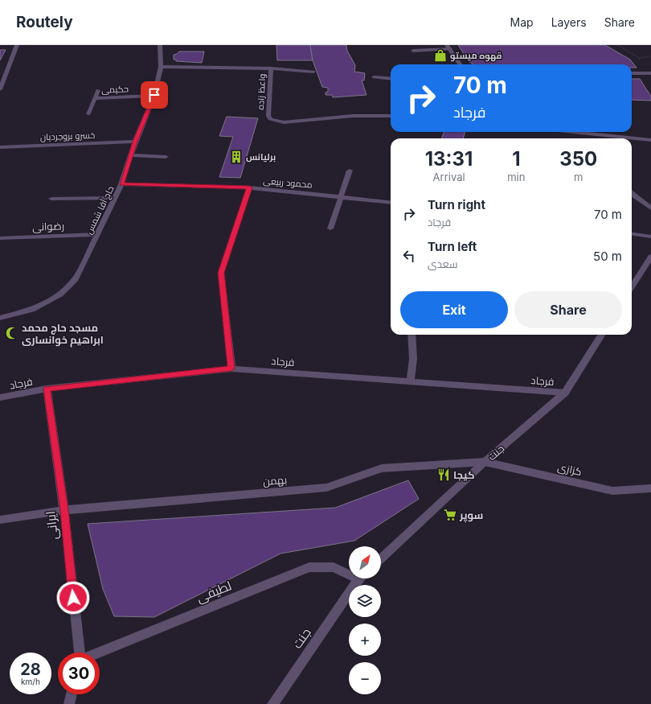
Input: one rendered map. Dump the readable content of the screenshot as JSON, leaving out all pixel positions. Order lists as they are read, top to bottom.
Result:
{
  "streets": {
    "street": [
      "حکیمی",
      "واعظ زاده",
      "خسرو بروجردیان",
      "محمود ربیعی",
      "حاج آقا شمس",
      "رضوانی",
      "فرجاد",
      "جنت",
      "کزازی",
      "بهمن",
      "ایرانی",
      "لطیفی"
    ]
  },
  "crossings": [
    ["حکیمی", "حاج آقا شمس"],
    ["واعظ زاده", "حاج آقا شمس"],
    ["خسرو بروجردیان", "حاج آقا شمس"],
    ["محمود ربیعی", "حاج آقا شمس"],
    ["حاج آقا شمس", "رضوانی"],
    ["فرجاد", "جنت"],
    ["فرجاد", "ایرانی"],
    ["جنت", "کزازی"],
    ["جنت", "بهمن"],
    ["کزازی", "بهمن"],
    ["بهمن", "ایرانی"]
  ],
  "places": {
    "shop": ["قهوه میستو"],
    "building": ["برلیانس"],
    "mosque": ["مسجد حاج محمد ابراهیم خوانساری"],
    "restaurant": ["کیجا"],
    "supermarket": ["سوپر"]
  },
  "north": "top right",
  "page": {
    "header": "Routely",
    "nav": ["Map", "Layers", "Share"],
    "turn": ["70 m", "فرجاد"],
    "eta": [
      "13:31",
      "Arrival",
      "1",
      "min",
      "350",
      "m"
    ],
    "list": [
      {
        "name": "Turn right",
        "note": "فرجاد",
        "value": "70 m"
      },
      {
        "name": "Turn left",
        "note": "سعدی",
        "value": "50 m"
      }
    ],
    "buttons": ["Exit", "Share"],
    "map_buttons": ["+", "−"],
    "speed": "28 km/h",
    "limit": "30"
  }
}
